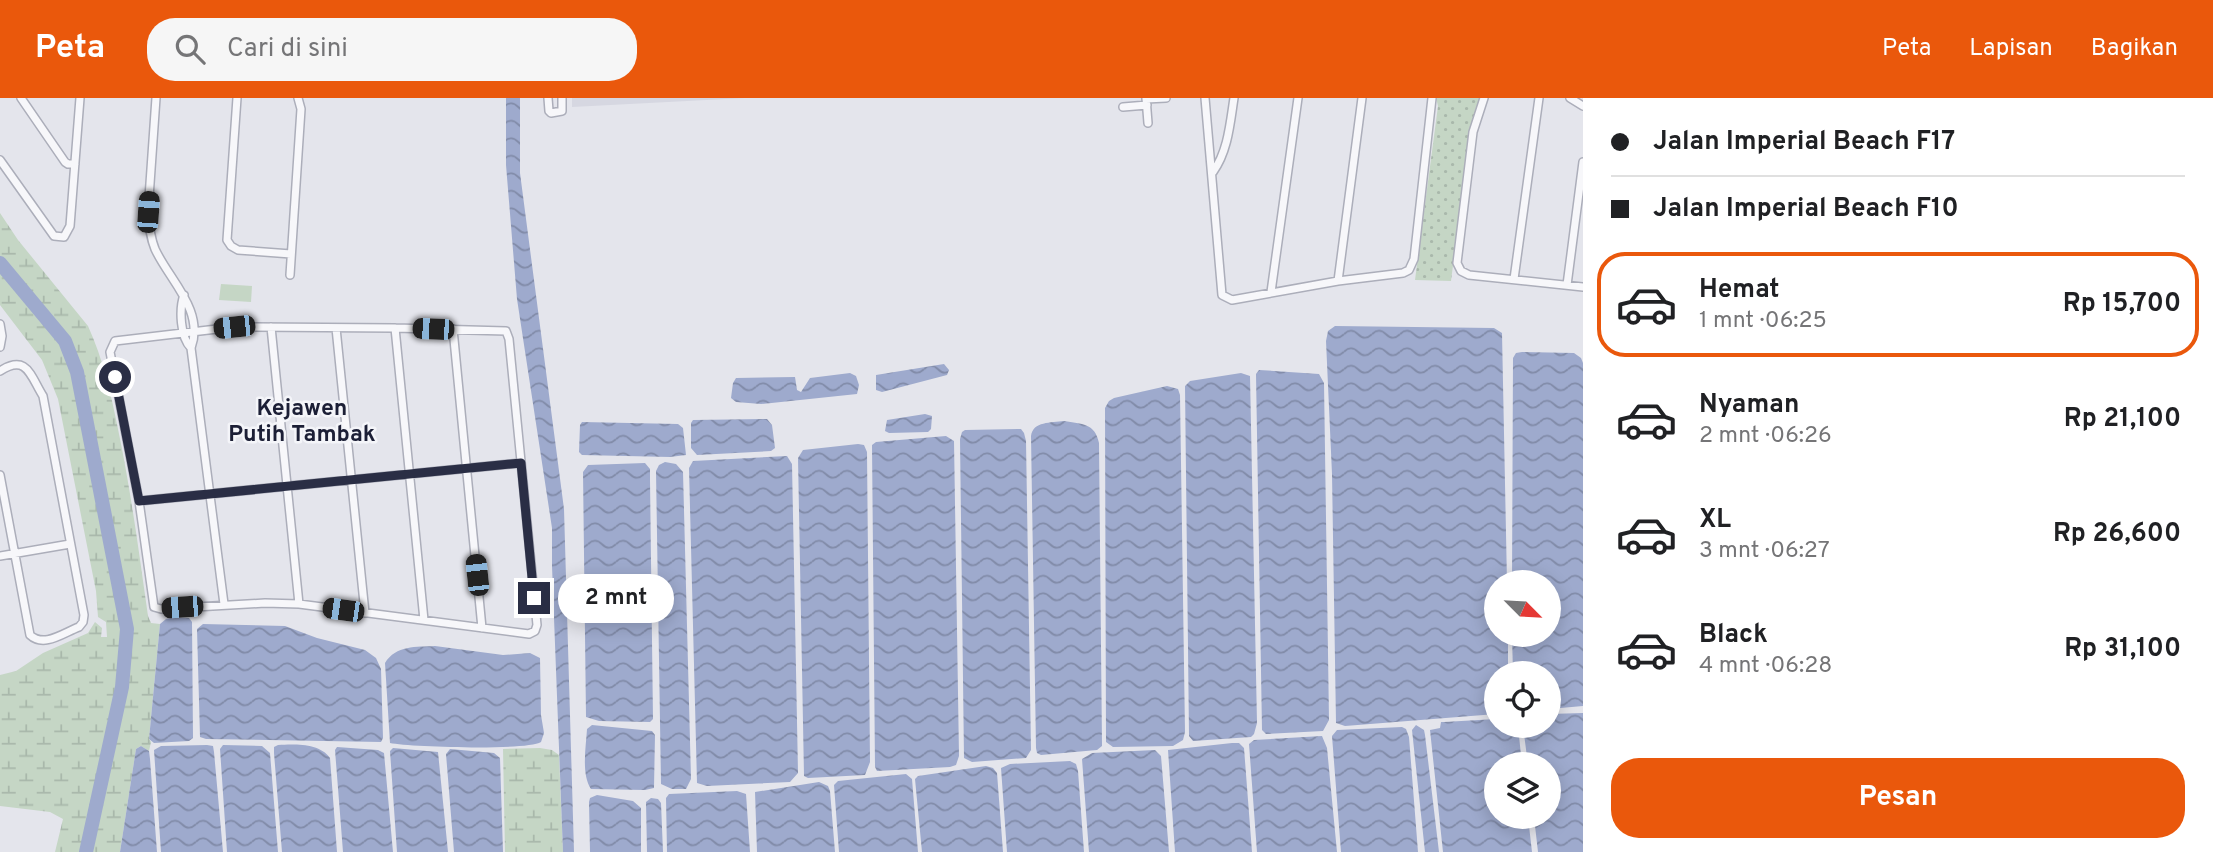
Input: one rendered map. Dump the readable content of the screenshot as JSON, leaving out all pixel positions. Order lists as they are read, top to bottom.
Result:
{
  "districts": ["Kejawen Putih Tambak"],
  "north": "bottom right",
  "page": {
    "header": "Peta",
    "search": "Cari di sini",
    "nav": ["Peta", "Lapisan", "Bagikan"],
    "banner": ["Jalan Imperial Beach F17", "Jalan Imperial Beach F10"],
    "list": [
      {
        "name": "Hemat",
        "note": "1 mnt · 06:25",
        "value": "Rp 15,700"
      },
      {
        "name": "Nyaman",
        "note": "2 mnt · 06:26",
        "value": "Rp 21,100"
      },
      {
        "name": "XL",
        "note": "3 mnt · 06:27",
        "value": "Rp 26,600"
      },
      {
        "name": "Black",
        "note": "4 mnt · 06:28",
        "value": "Rp 31,100"
      }
    ],
    "bubble": "2 mnt",
    "buttons": "Pesan"
  }
}
